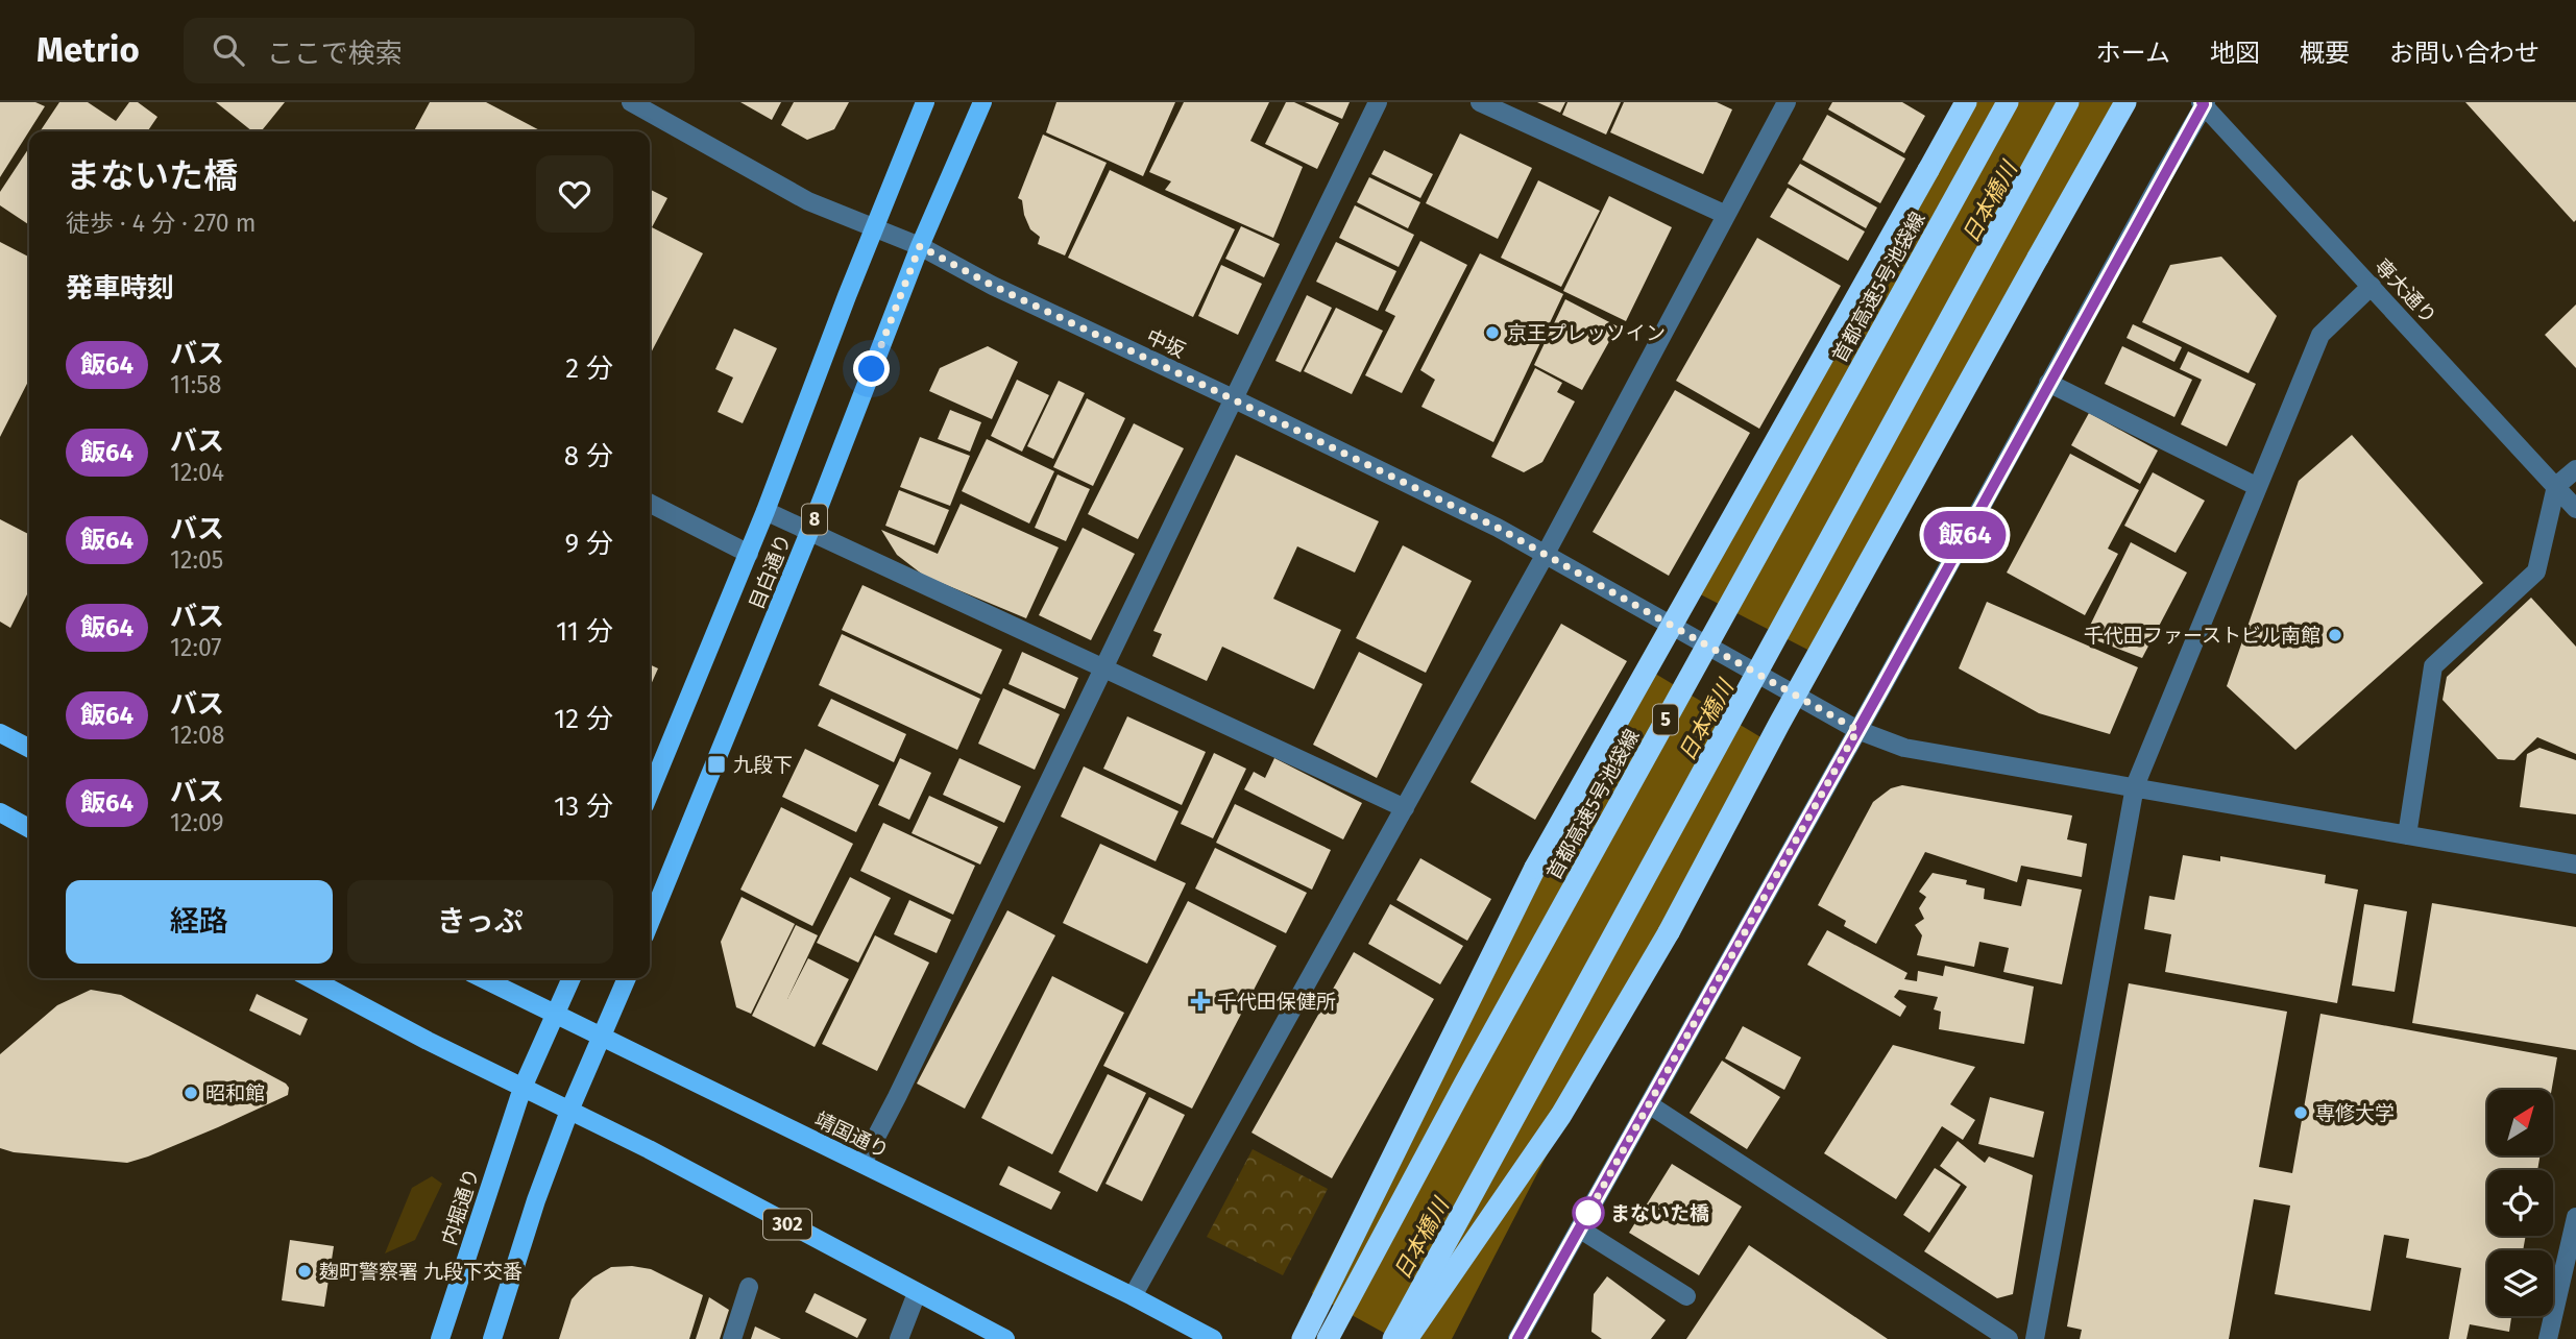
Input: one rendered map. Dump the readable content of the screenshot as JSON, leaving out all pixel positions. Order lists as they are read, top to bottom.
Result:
{
  "streets": {
    "highway": ["首都高速5号池袋線", "5"],
    "main road": [
      "8",
      "目白通り",
      "靖国通り",
      "内堀通り",
      "302"
    ],
    "street": ["専大通り", "中坂"]
  },
  "crossings": [
    ["中坂", "目白通り"],
    ["内堀通り", "302"]
  ],
  "water": ["日本橋川"],
  "places": {
    "other": [
      "京王プレッソイン",
      "千代田ファーストビル南館",
      "昭和館",
      "専修大学",
      "まないた橋",
      "麹町警察署 九段下交番"
    ],
    "transit": ["九段下"],
    "health": ["千代田保健所"]
  },
  "lines": ["bus line 飯64"],
  "north": "top right",
  "page": {
    "header": "Metrio",
    "search": "ここで検索",
    "nav": [
      "ホーム",
      "地図",
      "概要",
      "お問い合わせ"
    ],
    "on_map": "飯64",
    "heading": [
      ["まないた橋", "徒歩 · 4 分 · 270 m"],
      "発車時刻"
    ],
    "list": [
      {
        "mark": "飯64",
        "name": "バス",
        "note": "11:58",
        "value": "2 分"
      },
      {
        "mark": "飯64",
        "name": "バス",
        "note": "12:04",
        "value": "8 分"
      },
      {
        "mark": "飯64",
        "name": "バス",
        "note": "12:05",
        "value": "9 分"
      },
      {
        "mark": "飯64",
        "name": "バス",
        "note": "12:07",
        "value": "11 分"
      },
      {
        "mark": "飯64",
        "name": "バス",
        "note": "12:08",
        "value": "12 分"
      },
      {
        "mark": "飯64",
        "name": "バス",
        "note": "12:09",
        "value": "13 分"
      }
    ],
    "buttons": ["経路", "きっぷ"]
  }
}
